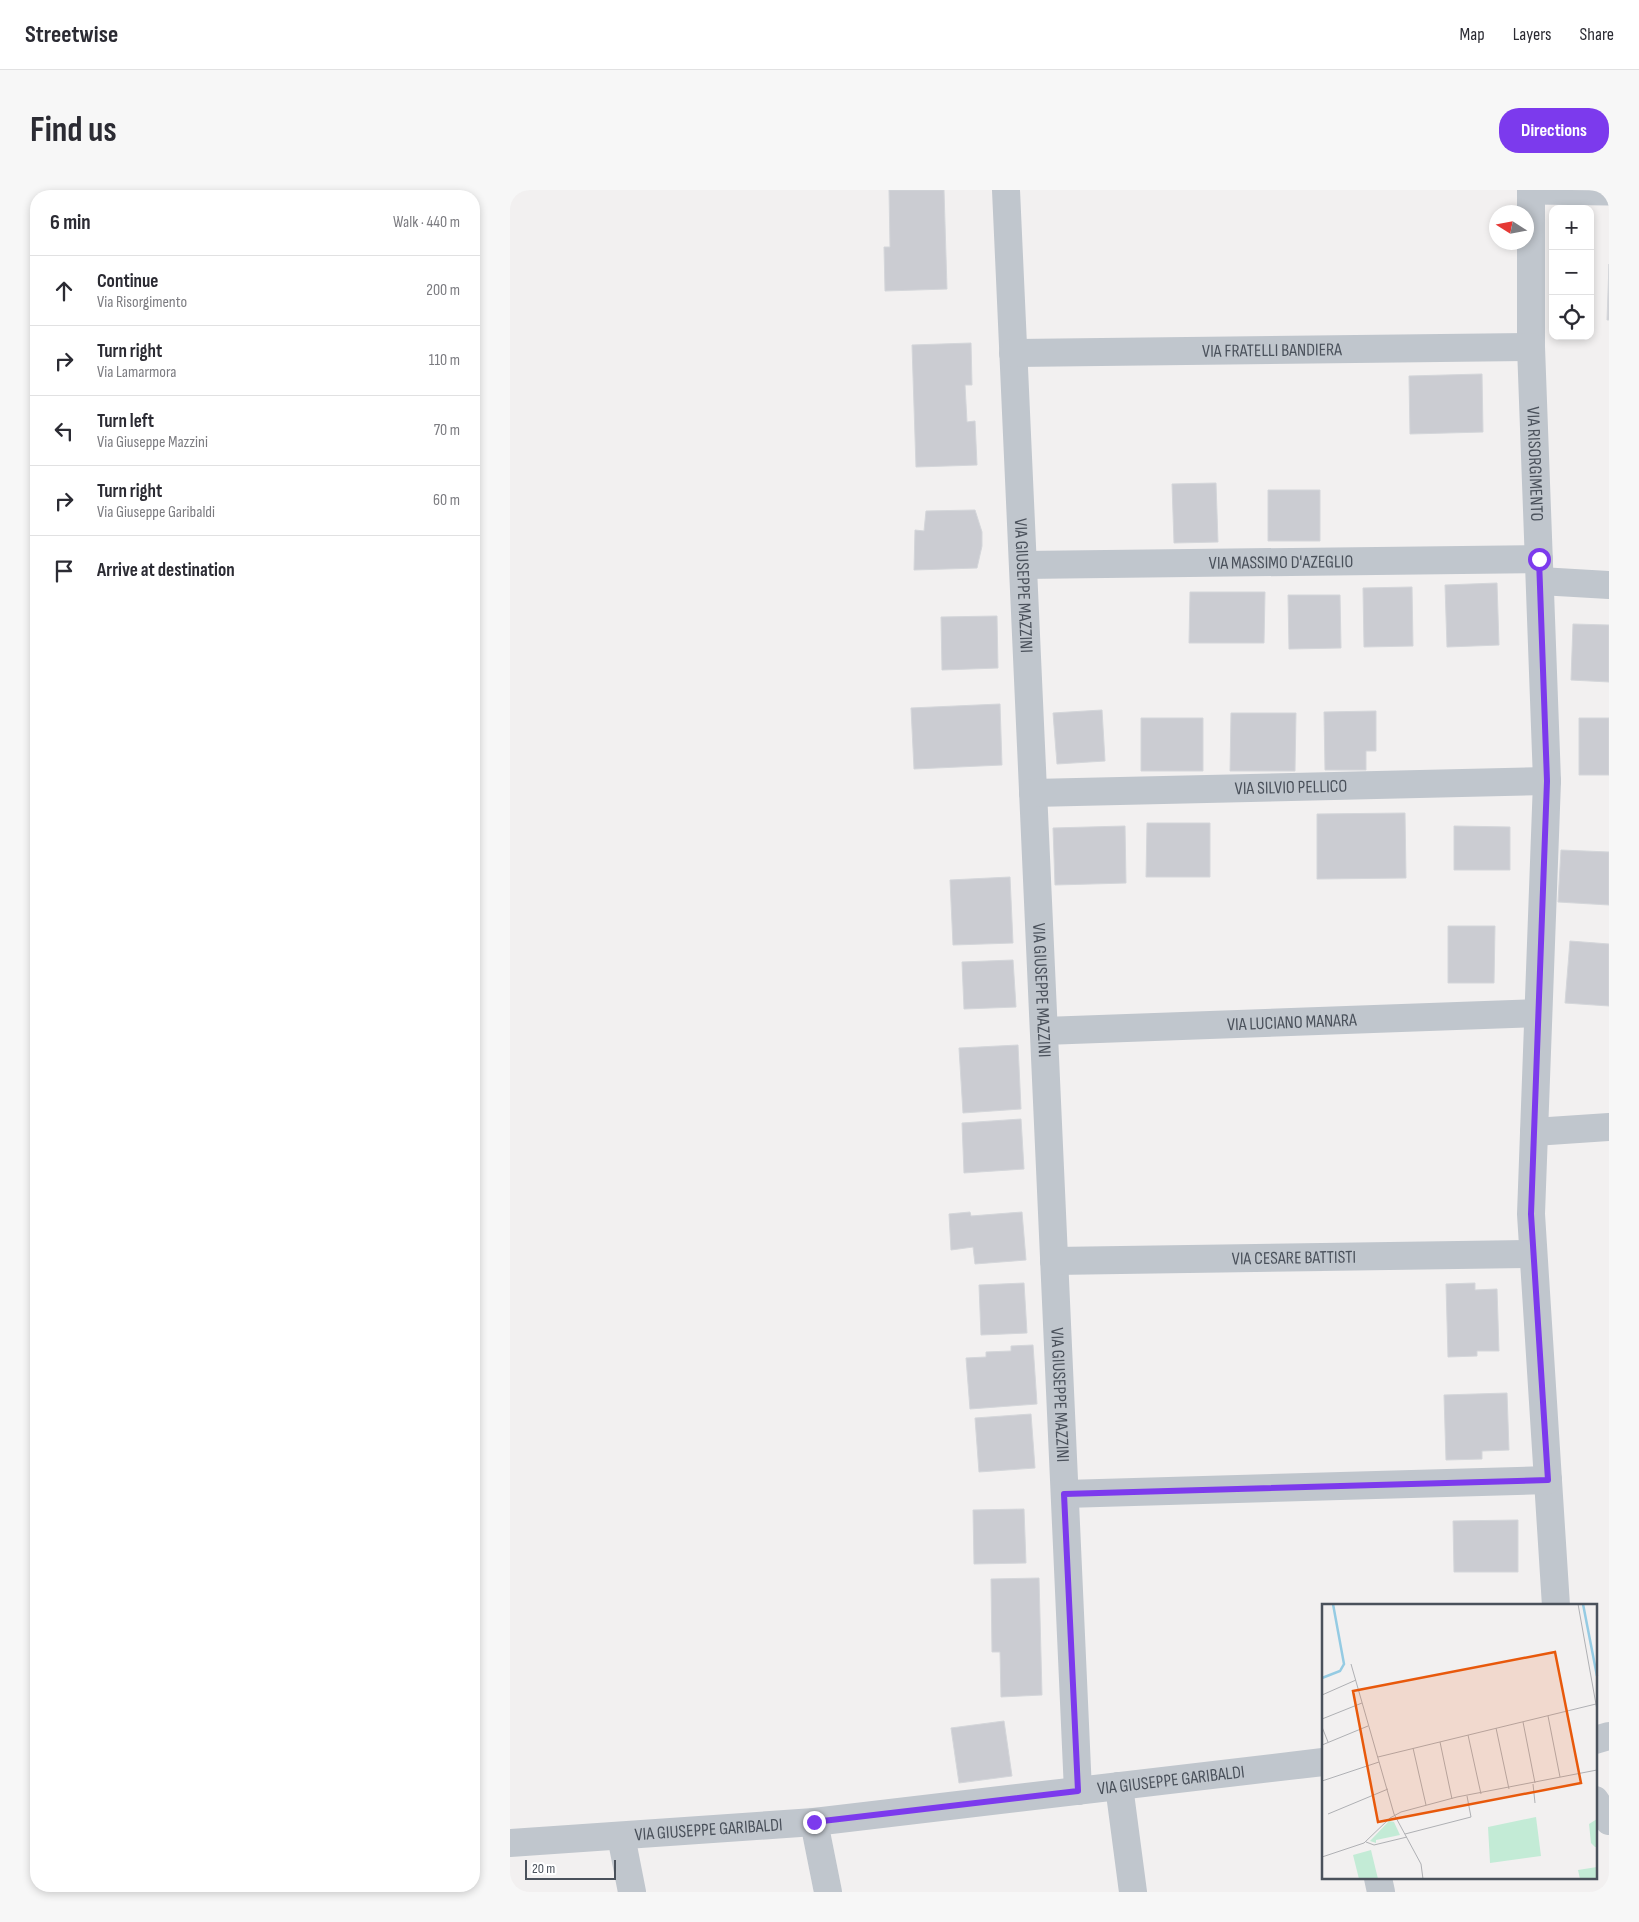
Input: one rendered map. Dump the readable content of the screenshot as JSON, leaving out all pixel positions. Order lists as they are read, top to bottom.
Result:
{
  "streets": {
    "street": [
      "VIA FRATELLI BANDIERA",
      "VIA RISORGIMENTO",
      "VIA MASSIMO D'AZEGLIO",
      "VIA GIUSEPPE MAZZINI",
      "VIA SILVIO PELLICO",
      "VIA LUCIANO MANARA",
      "VIA CESARE BATTISTI",
      "VIA GIUSEPPE GARIBALDI"
    ]
  },
  "crossings": [
    ["VIA FRATELLI BANDIERA", "VIA RISORGIMENTO"],
    ["VIA FRATELLI BANDIERA", "VIA GIUSEPPE MAZZINI"],
    ["VIA RISORGIMENTO", "VIA MASSIMO D'AZEGLIO"],
    ["VIA RISORGIMENTO", "VIA SILVIO PELLICO"],
    ["VIA RISORGIMENTO", "VIA LUCIANO MANARA"],
    ["VIA RISORGIMENTO", "VIA CESARE BATTISTI"],
    ["VIA MASSIMO D'AZEGLIO", "VIA GIUSEPPE MAZZINI"],
    ["VIA GIUSEPPE MAZZINI", "VIA SILVIO PELLICO"],
    ["VIA GIUSEPPE MAZZINI", "VIA LUCIANO MANARA"],
    ["VIA GIUSEPPE MAZZINI", "VIA CESARE BATTISTI"],
    ["VIA GIUSEPPE MAZZINI", "VIA GIUSEPPE GARIBALDI"]
  ],
  "scale_bar": "20 m",
  "north": "left",
  "page": {
    "header": "Streetwise",
    "nav": ["Map", "Layers", "Share"],
    "buttons": "Directions",
    "title": "Find us",
    "heading": ["6 min", "Walk · 440 m"],
    "map_buttons": ["+", "−"],
    "list": [
      ["Continue", "Via Risorgimento", "200 m"],
      ["Turn right", "Via Lamarmora", "110 m"],
      ["Turn left", "Via Giuseppe Mazzini", "70 m"],
      ["Turn right", "Via Giuseppe Garibaldi", "60 m"],
      "Arrive at destination"
    ],
    "scale": "20 m"
  }
}
